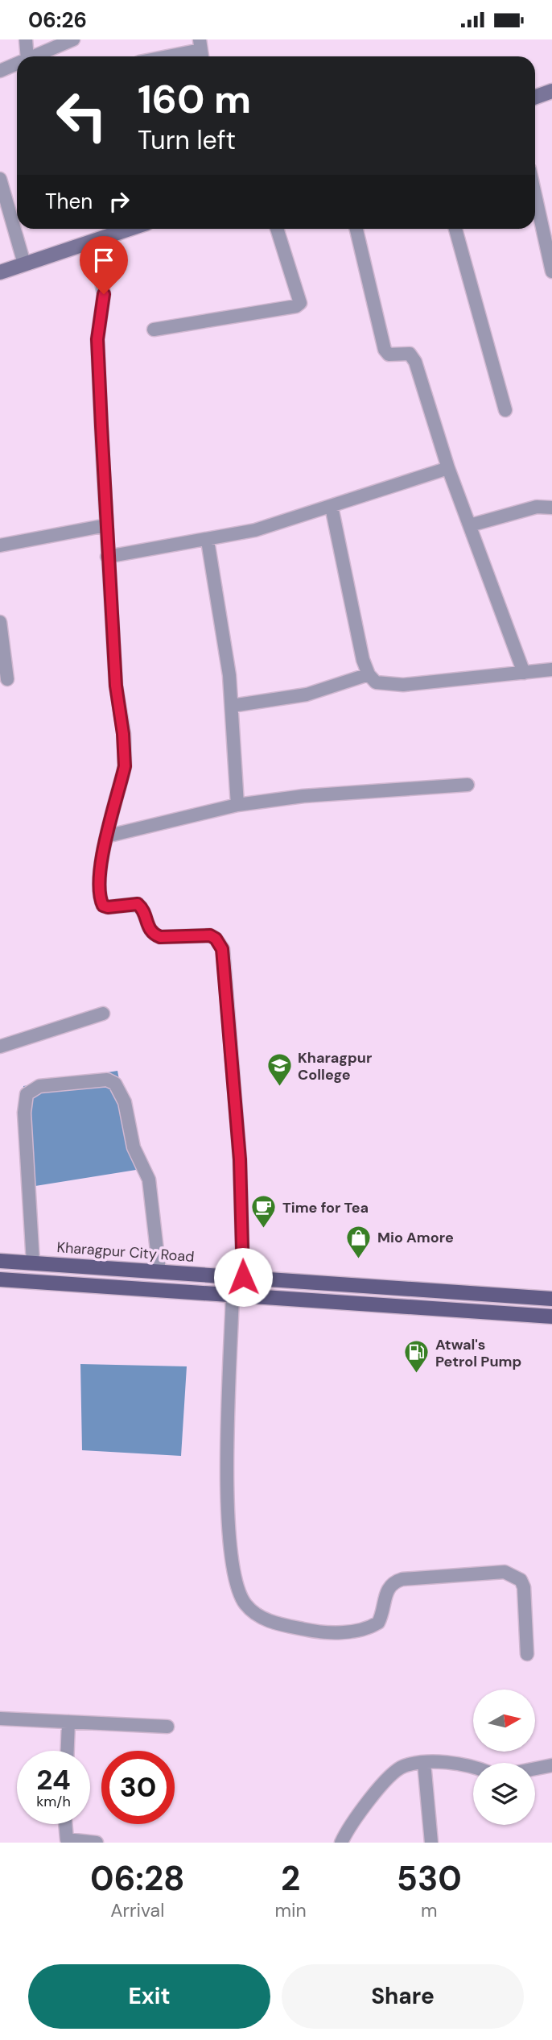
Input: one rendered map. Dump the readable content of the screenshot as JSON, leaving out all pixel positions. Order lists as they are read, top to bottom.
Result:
{
  "streets": {
    "main road": ["Kharagpur City Road"]
  },
  "places": {
    "school or university": ["Kharagpur College"],
    "cafe": ["Time for Tea"],
    "shop": ["Mio Amore"],
    "fuel station": ["Atwal's Petrol Pump"]
  },
  "north": "right",
  "page": {
    "status": "06:26",
    "turn": ["160 m", "Turn left"],
    "then": "Then",
    "speed": "24 km/h",
    "limit": "30",
    "eta": [
      "06:28",
      "Arrival",
      "2",
      "min",
      "530",
      "m"
    ],
    "buttons": ["Exit", "Share"]
  }
}
